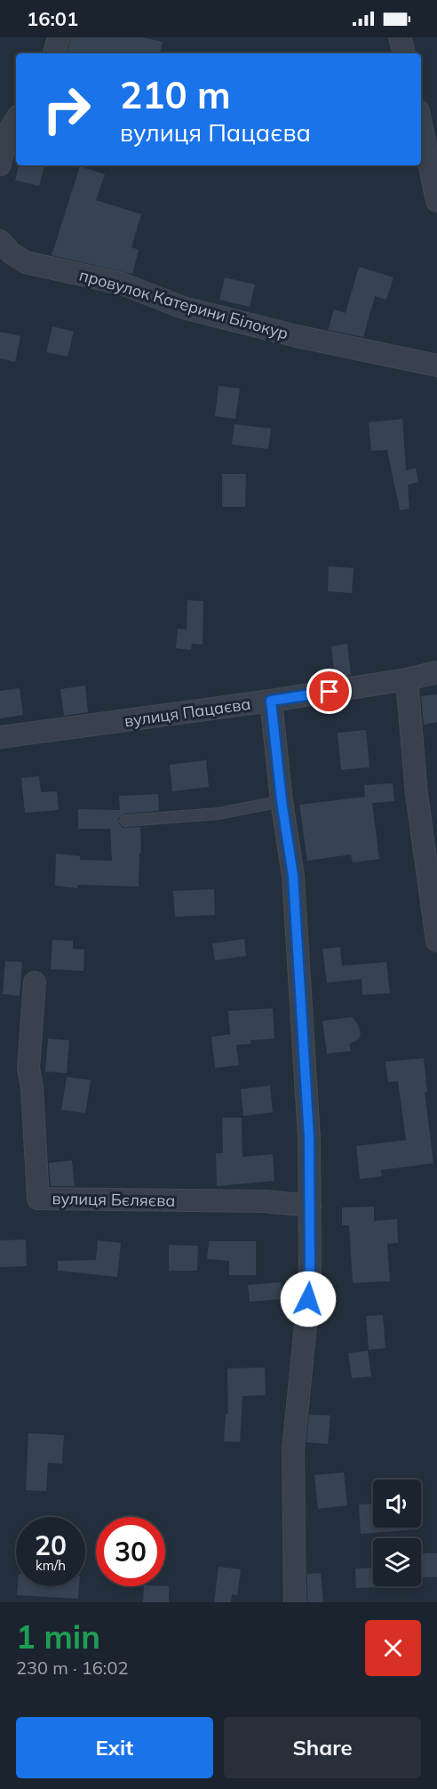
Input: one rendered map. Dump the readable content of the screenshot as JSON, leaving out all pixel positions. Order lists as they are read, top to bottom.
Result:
{
  "streets": {
    "street": ["провулок Катерини Білокур", "вулиця Пацаєва", "вулиця Бєляєва"]
  },
  "page": {
    "status": "16:01",
    "turn": ["210 m", "вулиця Пацаєва"],
    "speed": "20 km/h",
    "limit": "30",
    "heading": ["1 min", "230 m · 16:02"],
    "buttons": ["Exit", "Share"]
  }
}
